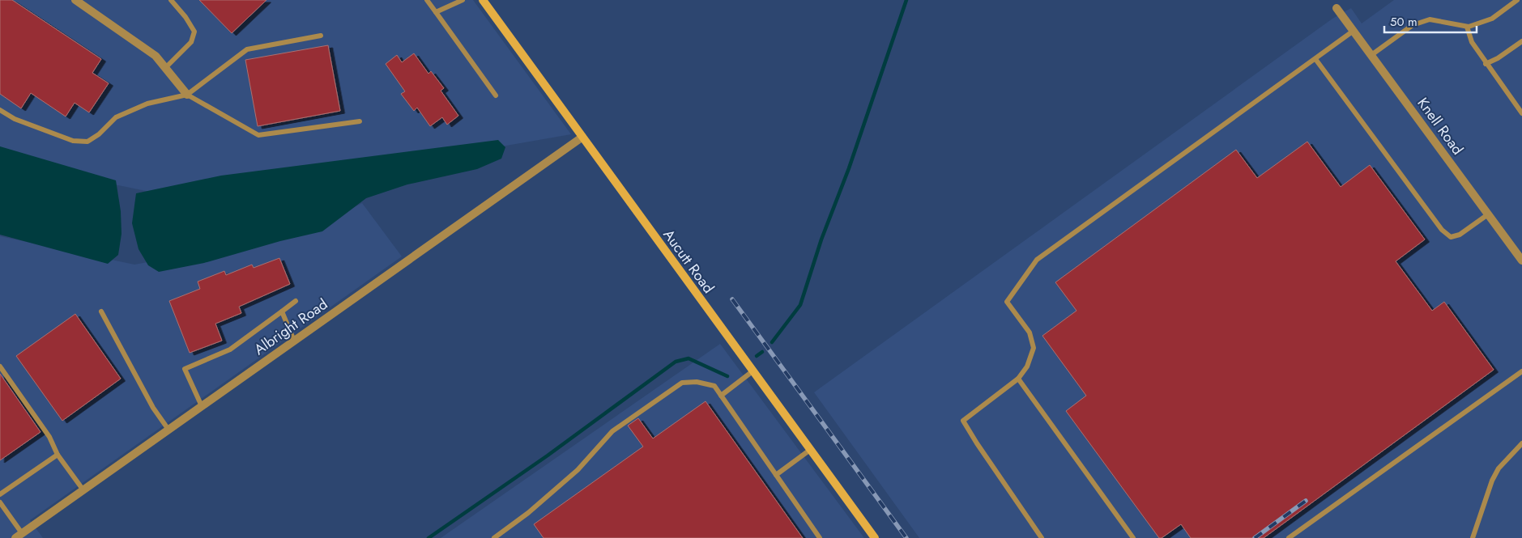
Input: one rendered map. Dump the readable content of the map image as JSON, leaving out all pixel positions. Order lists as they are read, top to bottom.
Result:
{
  "streets": {
    "street": ["Knell Road", "Aucutt Road", "Albright Road"]
  },
  "crossings": [
    ["Aucutt Road", "Albright Road"]
  ],
  "scale_bar": "50 m"
}
